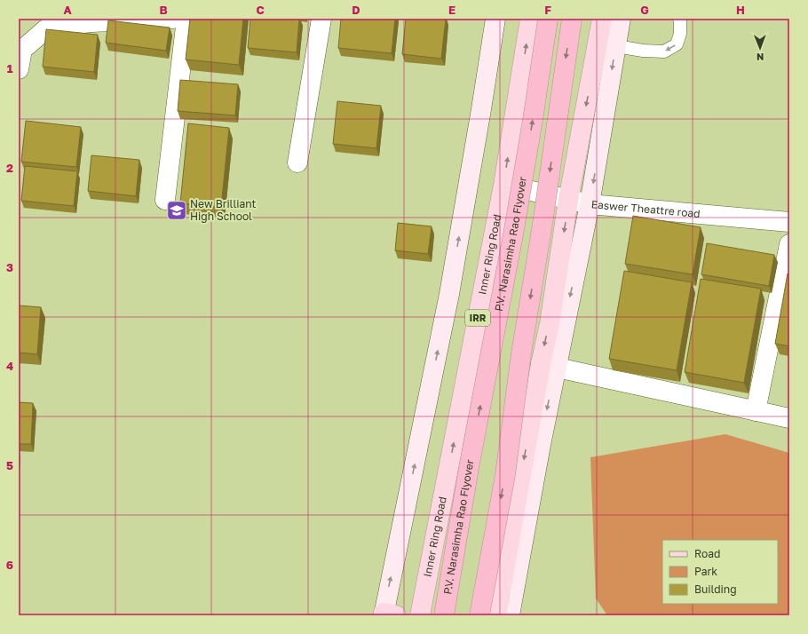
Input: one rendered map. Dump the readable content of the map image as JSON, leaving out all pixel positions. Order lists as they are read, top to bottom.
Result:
{
  "streets": {
    "highway": ["P.V. Narasimha Rao Flyover"],
    "main road": ["Inner Ring Road", "IRR"],
    "street": ["Easwer Theattre road"]
  },
  "crossings": [
    ["Easwer Theattre road", "Inner Ring Road"]
  ],
  "places": {
    "school or university": ["New Brilliant High School"]
  },
  "legend": ["Road", "Park", "Building"],
  "north": "bottom",
  "grid": {
    "columns": [
      "A",
      "B",
      "C",
      "D",
      "E",
      "F",
      "G",
      "H"
    ],
    "rows": [
      "1",
      "2",
      "3",
      "4",
      "5",
      "6"
    ]
  }
}
